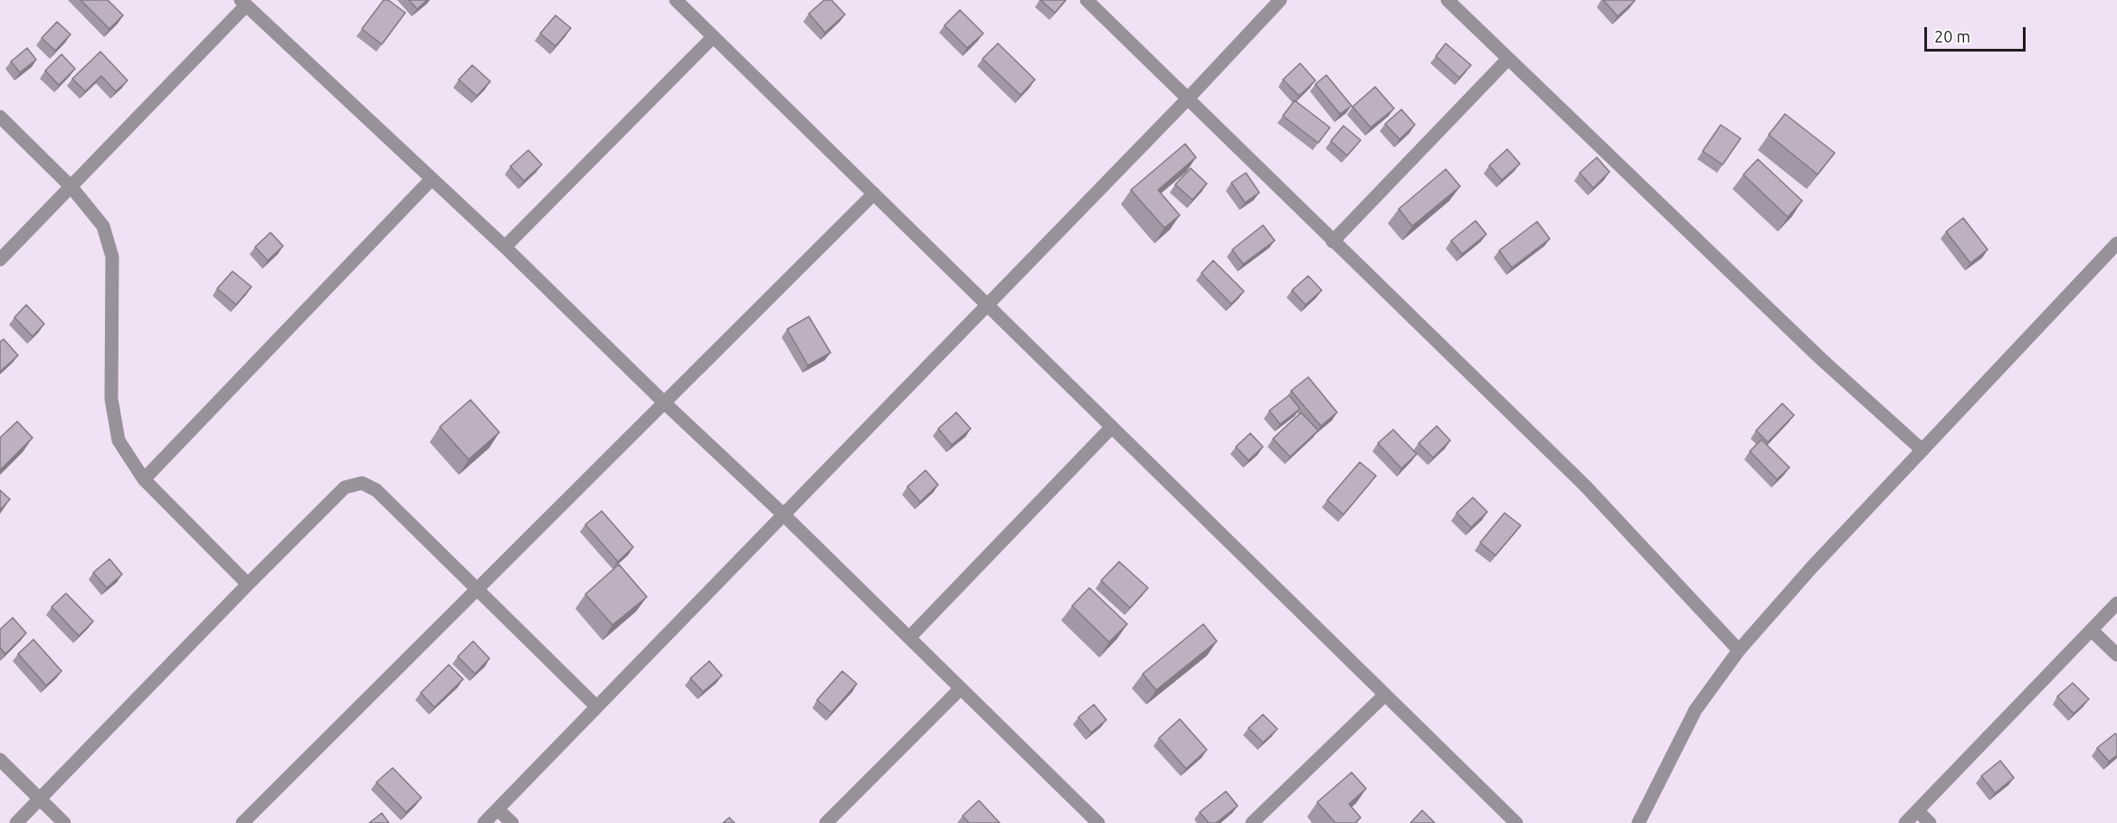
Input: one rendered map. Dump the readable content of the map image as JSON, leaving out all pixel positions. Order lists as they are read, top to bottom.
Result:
{
  "scale_bar": "20 m"
}
